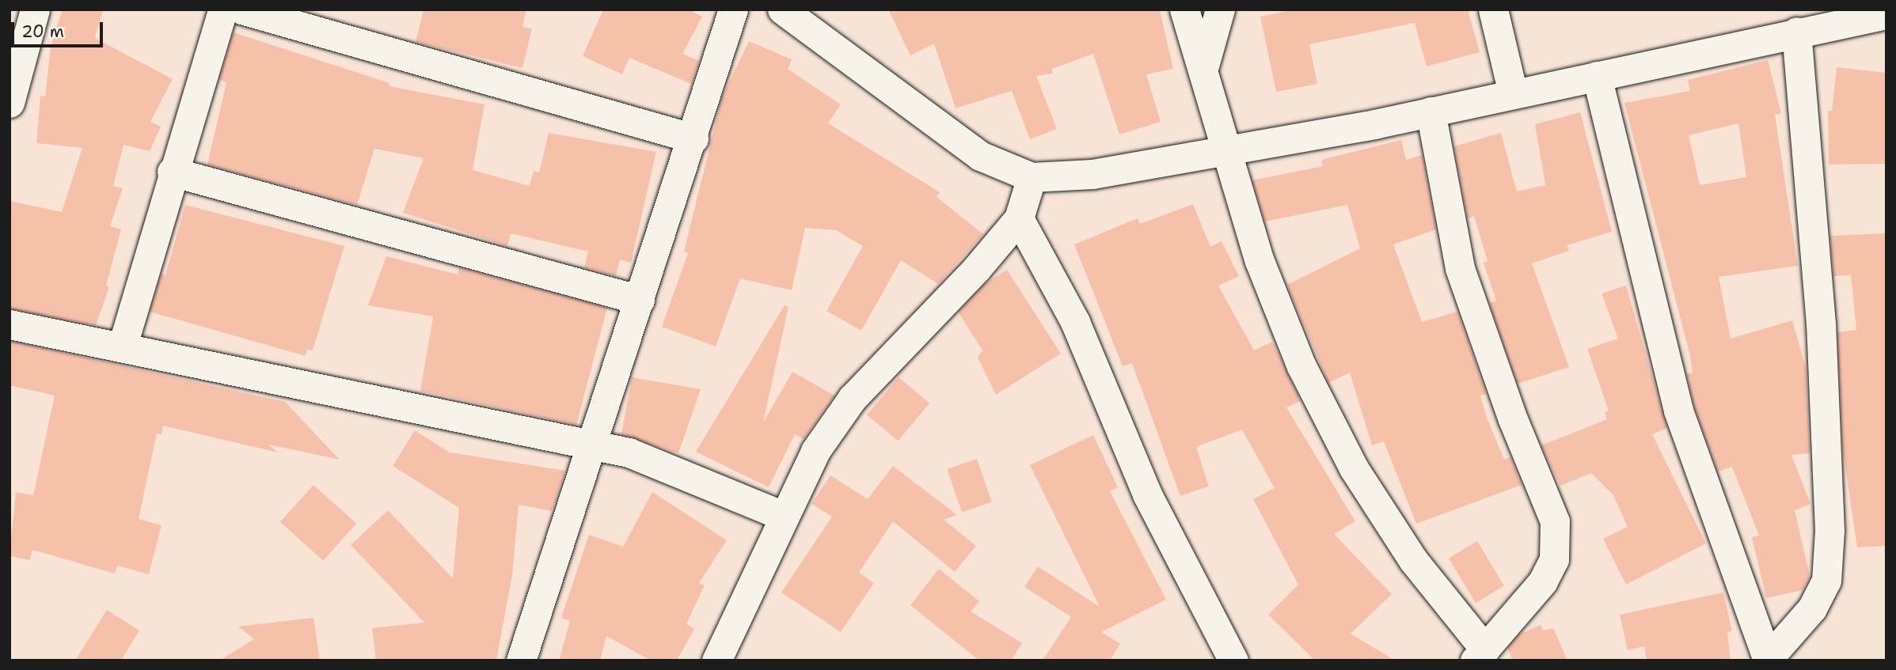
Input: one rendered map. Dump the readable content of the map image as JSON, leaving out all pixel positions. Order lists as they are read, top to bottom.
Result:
{
  "scale_bar": "20 m"
}
